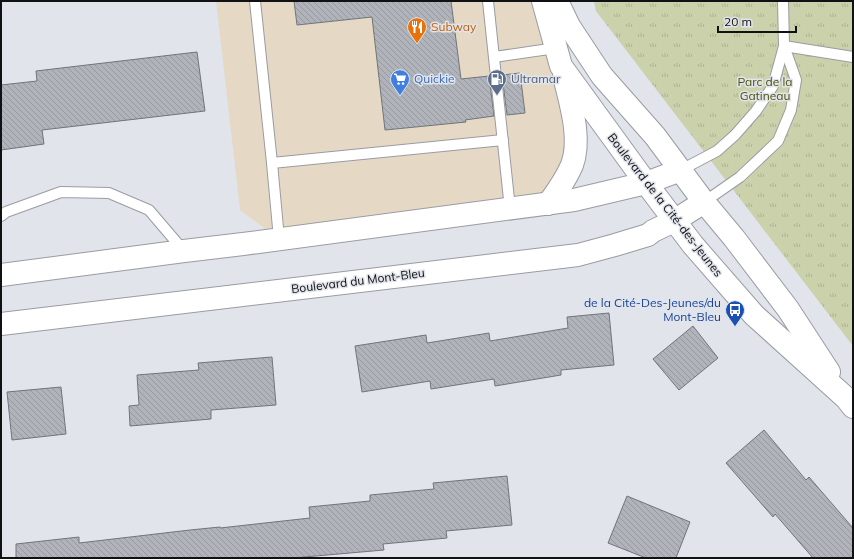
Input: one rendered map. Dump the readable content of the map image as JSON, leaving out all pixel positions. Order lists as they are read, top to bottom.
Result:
{
  "streets": {
    "street": ["Boulevard de la Cité-des-Jeunes", "Boulevard du Mont-Bleu"]
  },
  "crossings": [
    ["Boulevard de la Cité-des-Jeunes", "Boulevard du Mont-Bleu"]
  ],
  "parks": ["Parc de la Gatineau"],
  "places": {
    "restaurant": ["Subway"],
    "supermarket": ["Quickie"],
    "fuel station": ["Ultramar"],
    "bus stop": ["de la Cité-Des-Jeunes/du Mont-Bleu"]
  },
  "scale_bar": "20 m"
}
